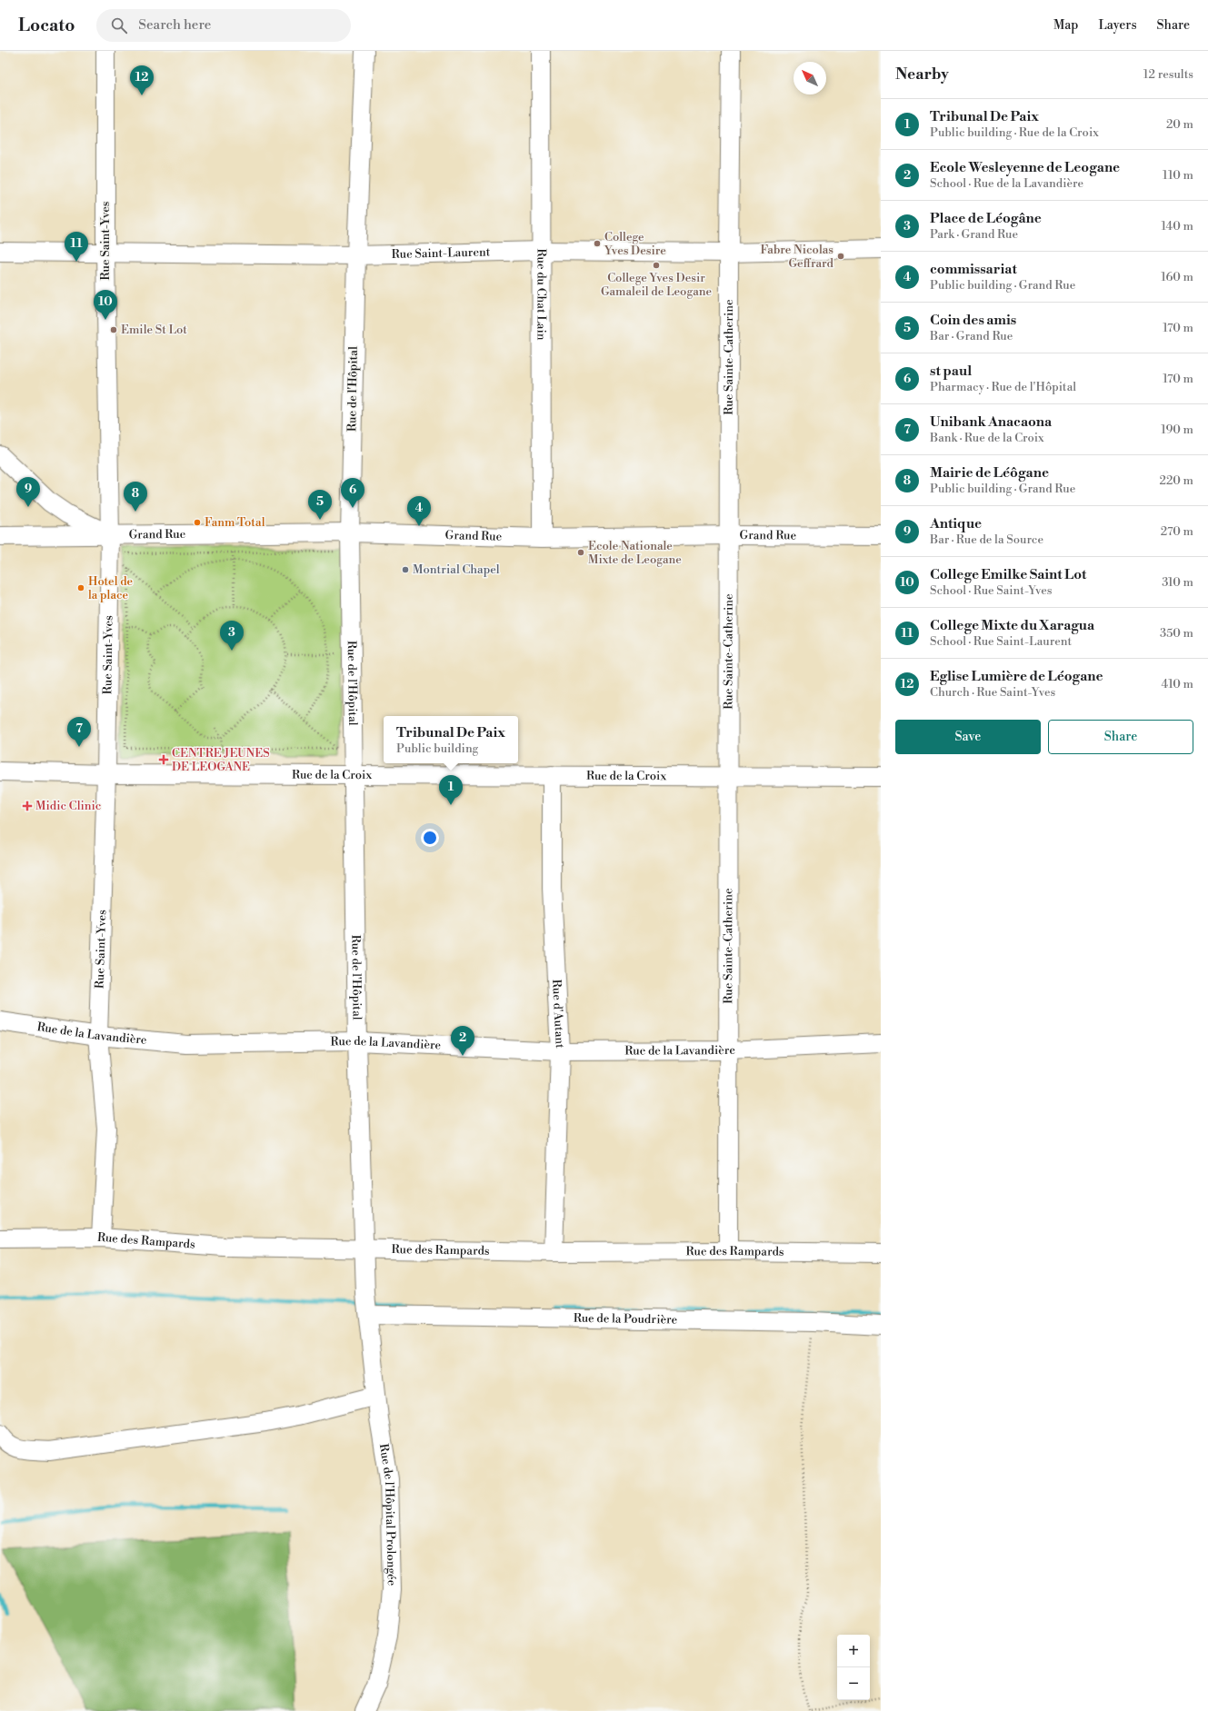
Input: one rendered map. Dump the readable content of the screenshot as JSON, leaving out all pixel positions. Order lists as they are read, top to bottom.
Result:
{
  "streets": {
    "street": [
      "Rue Saint-Yves",
      "Rue Saint-Laurent",
      "Rue du Chat Lain",
      "Rue Sainte-Catherine",
      "Rue de l'Hôpital",
      "Grand Rue",
      "Rue de la Croix",
      "Rue d'Autant",
      "Rue de la Lavandière",
      "Rue des Rampards",
      "Rue de la Poudrière",
      "Rue de l'Hôpital Prolongée"
    ]
  },
  "crossings": [
    ["Rue Saint-Yves", "Rue Saint-Laurent"],
    ["Rue Saint-Yves", "Grand Rue"],
    ["Rue Saint-Yves", "Rue de la Croix"],
    ["Rue Saint-Yves", "Rue de la Lavandière"],
    ["Rue Saint-Yves", "Rue des Rampards"],
    ["Rue Saint-Laurent", "Rue du Chat Lain"],
    ["Rue Saint-Laurent", "Rue Sainte-Catherine"],
    ["Rue Saint-Laurent", "Rue de l'Hôpital"],
    ["Rue du Chat Lain", "Grand Rue"],
    ["Rue Sainte-Catherine", "Grand Rue"],
    ["Rue Sainte-Catherine", "Rue de la Croix"],
    ["Rue Sainte-Catherine", "Rue de la Lavandière"],
    ["Rue Sainte-Catherine", "Rue des Rampards"],
    ["Rue de l'Hôpital", "Grand Rue"],
    ["Rue de l'Hôpital", "Rue de la Croix"],
    ["Rue de l'Hôpital", "Rue de la Lavandière"],
    ["Rue de l'Hôpital", "Rue des Rampards"],
    ["Rue de l'Hôpital", "Rue de la Poudrière"],
    ["Rue de l'Hôpital", "Rue de l'Hôpital Prolongée"],
    ["Rue de la Croix", "Rue d'Autant"],
    ["Rue d'Autant", "Rue de la Lavandière"],
    ["Rue d'Autant", "Rue des Rampards"],
    ["Rue de la Poudrière", "Rue de l'Hôpital Prolongée"]
  ],
  "places": {
    "other": [
      "College Yves Desire",
      "Fabre Nicolas Geffrard",
      "College Yves Desir Gamaleil de Leogane",
      "Emile St Lot",
      "Fanm Total",
      "Ecole Nationale Mixte de Leogane",
      "Montrial Chapel",
      "Hotel de la place"
    ],
    "health": ["CENTRE JEUNES DE LEOGANE", "Midic Clinic"]
  },
  "north": "top left",
  "page": {
    "header": "Locato",
    "search": "Search here",
    "nav": ["Map", "Layers", "Share"],
    "heading": ["Nearby", "12 results"],
    "pins": [
      "12",
      "11",
      "10",
      "9",
      "6",
      "8",
      "5",
      "4",
      "3",
      "7",
      "1",
      "2"
    ],
    "list": [
      {
        "mark": "1",
        "name": "Tribunal De Paix",
        "note": "Public building · Rue de la Croix",
        "value": "20 m"
      },
      {
        "mark": "2",
        "name": "Ecole Wesleyenne de Leogane",
        "note": "School · Rue de la Lavandière",
        "value": "110 m"
      },
      {
        "mark": "3",
        "name": "Place de Léogâne",
        "note": "Park · Grand Rue",
        "value": "140 m"
      },
      {
        "mark": "4",
        "name": "commissariat",
        "note": "Public building · Grand Rue",
        "value": "160 m"
      },
      {
        "mark": "5",
        "name": "Coin des amis",
        "note": "Bar · Grand Rue",
        "value": "170 m"
      },
      {
        "mark": "6",
        "name": "st paul",
        "note": "Pharmacy · Rue de l'Hôpital",
        "value": "170 m"
      },
      {
        "mark": "7",
        "name": "Unibank Anacaona",
        "note": "Bank · Rue de la Croix",
        "value": "190 m"
      },
      {
        "mark": "8",
        "name": "Mairie de Léôgane",
        "note": "Public building · Grand Rue",
        "value": "220 m"
      },
      {
        "mark": "9",
        "name": "Antique",
        "note": "Bar · Rue de la Source",
        "value": "270 m"
      },
      {
        "mark": "10",
        "name": "College Emilke Saint Lot",
        "note": "School · Rue Saint-Yves",
        "value": "310 m"
      },
      {
        "mark": "11",
        "name": "College Mixte du Xaragua",
        "note": "School · Rue Saint-Laurent",
        "value": "350 m"
      },
      {
        "mark": "12",
        "name": "Eglise Lumière de Léogane",
        "note": "Church · Rue Saint-Yves",
        "value": "410 m"
      }
    ],
    "buttons": ["Save", "Share"],
    "popup": ["Tribunal De Paix", "Public building"],
    "map_buttons": ["+", "−"]
  }
}
